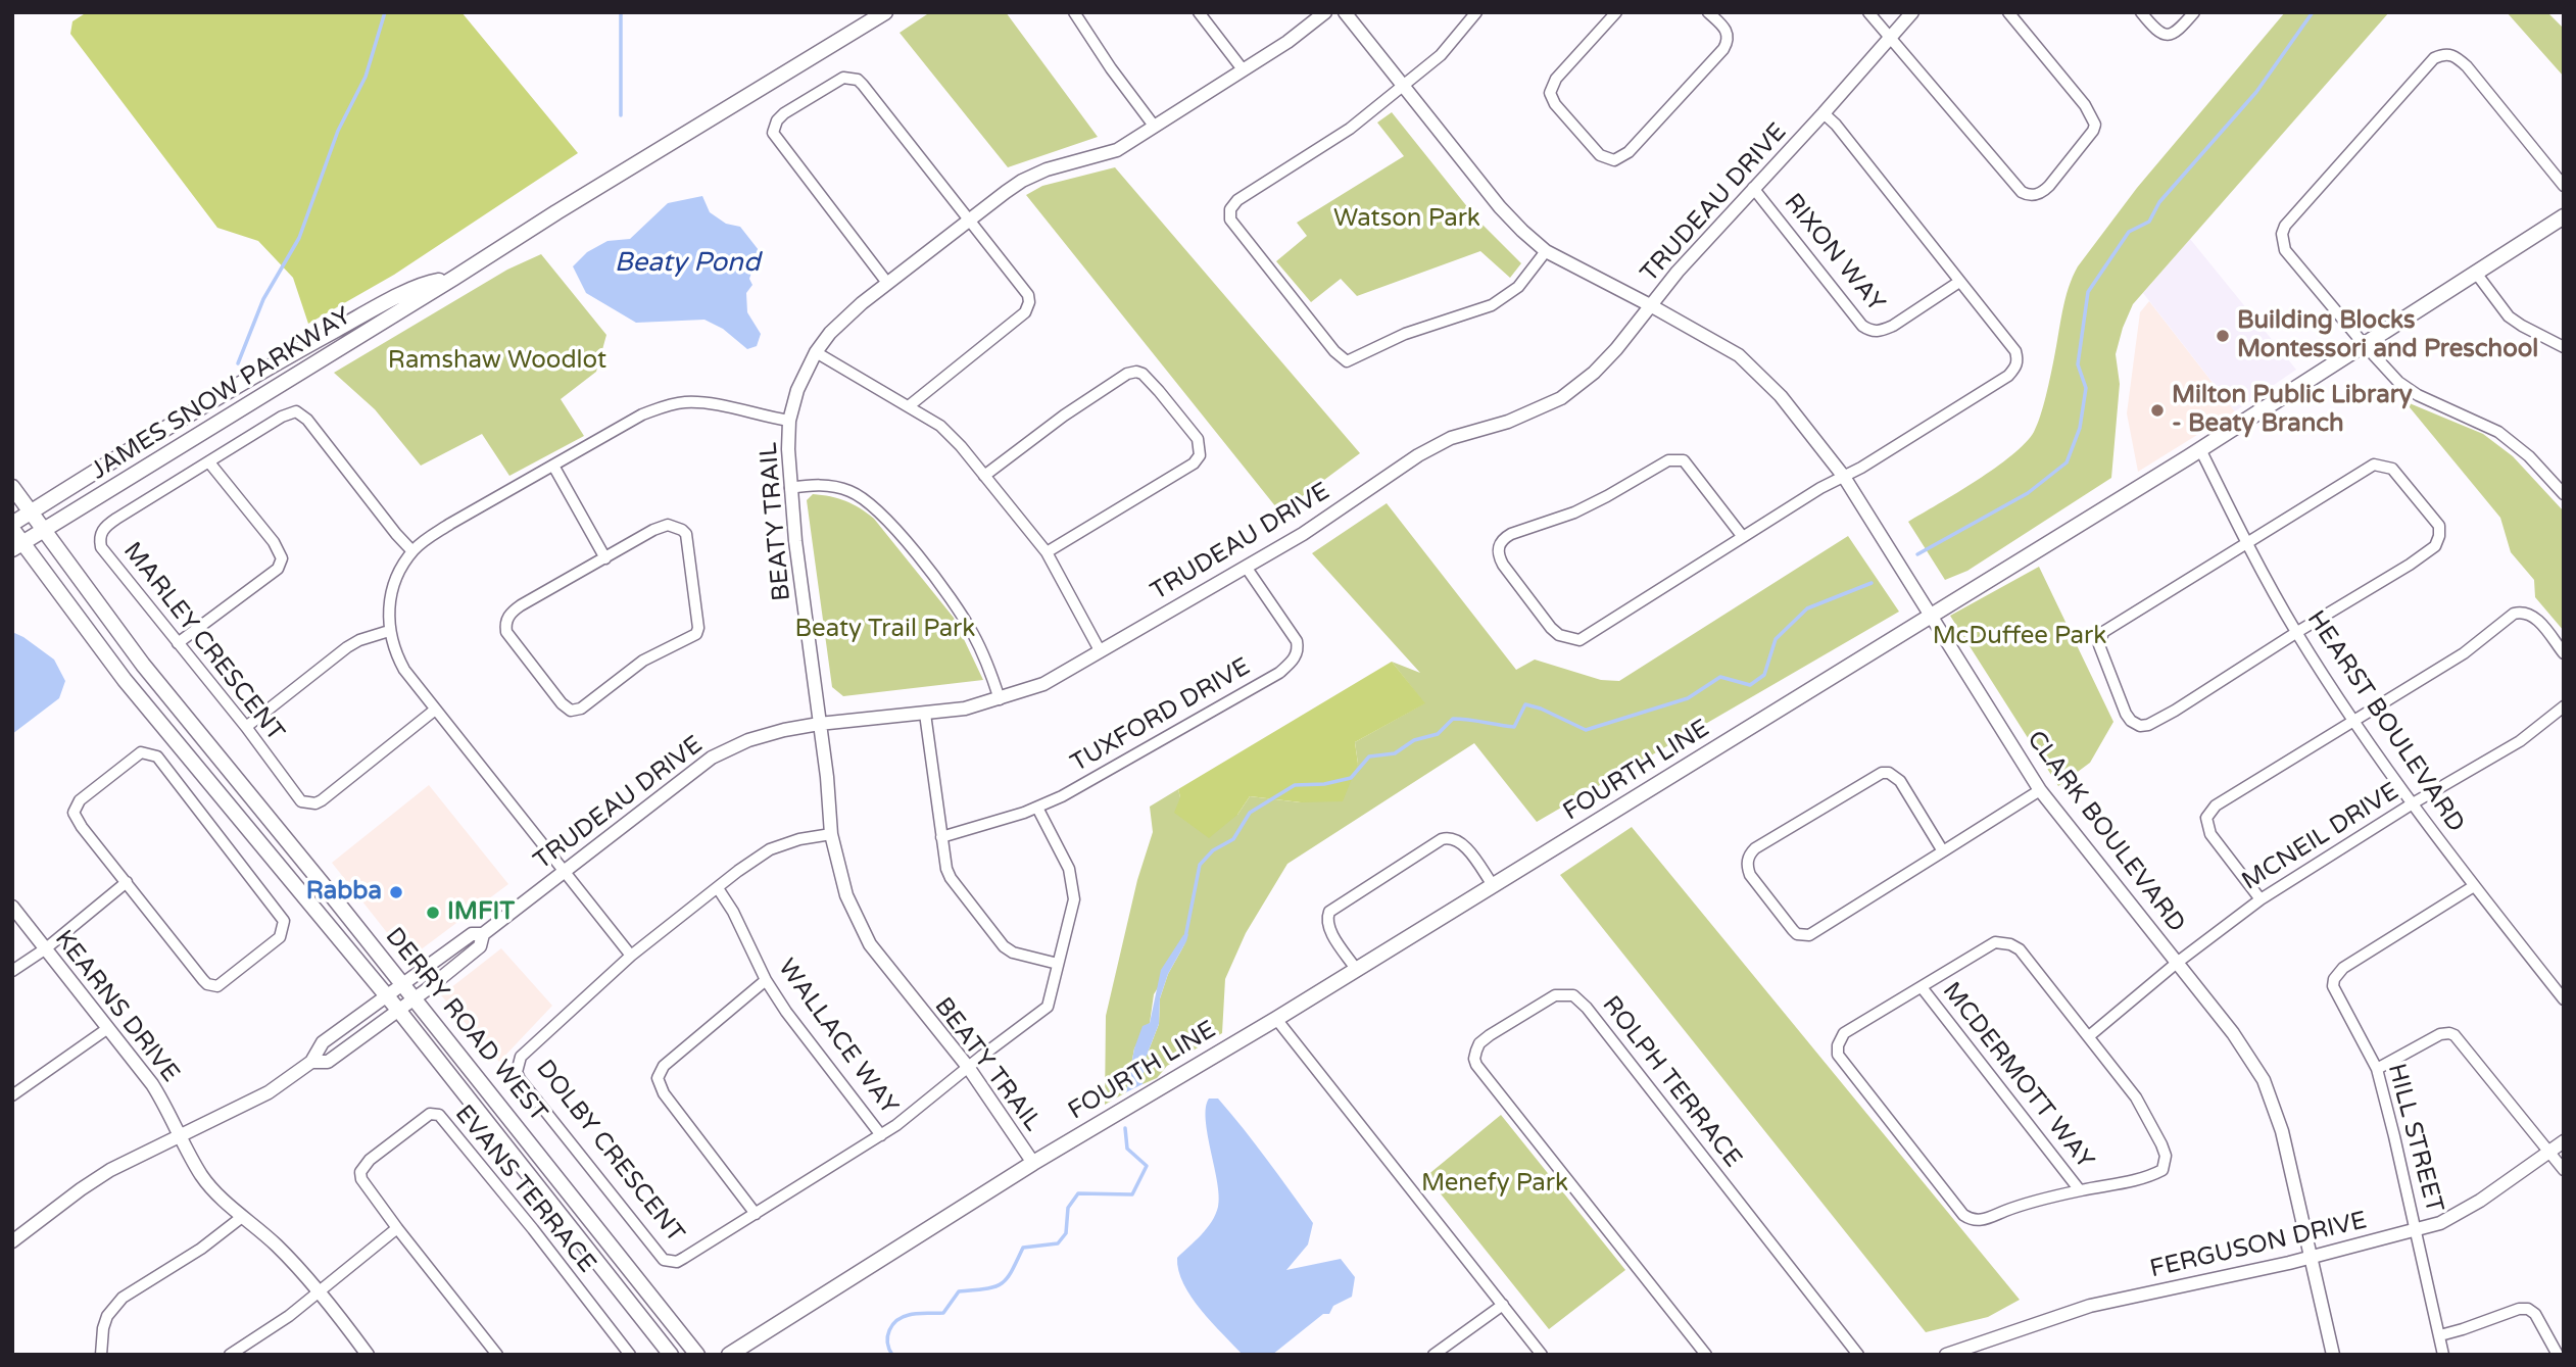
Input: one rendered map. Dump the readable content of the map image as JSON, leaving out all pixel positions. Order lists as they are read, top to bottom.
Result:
{
  "streets": {
    "main road": ["JAMES SNOW PARKWAY", "FOURTH LINE", "DERRY ROAD WEST"],
    "street": [
      "TRUDEAU DRIVE",
      "RIXON WAY",
      "BEATY TRAIL",
      "MARLEY CRESCENT",
      "TUXFORD DRIVE",
      "HEARST BOULEVARD",
      "CLARK BOULEVARD",
      "MCNEIL DRIVE",
      "KEARNS DRIVE",
      "WALLACE WAY",
      "MCDERMOTT WAY",
      "ROLPH TERRACE",
      "HILL STREET",
      "DOLBY CRESCENT",
      "EVANS TERRACE",
      "FERGUSON DRIVE"
    ]
  },
  "crossings": [
    ["TRUDEAU DRIVE", "RIXON WAY"],
    ["TRUDEAU DRIVE", "BEATY TRAIL"],
    ["TRUDEAU DRIVE", "TUXFORD DRIVE"],
    ["TRUDEAU DRIVE", "CLARK BOULEVARD"],
    ["TRUDEAU DRIVE", "KEARNS DRIVE"],
    ["TRUDEAU DRIVE", "DERRY ROAD WEST"],
    ["JAMES SNOW PARKWAY", "DERRY ROAD WEST"],
    ["BEATY TRAIL", "FOURTH LINE"],
    ["BEATY TRAIL", "DOLBY CRESCENT"],
    ["TUXFORD DRIVE", "DOLBY CRESCENT"],
    ["HEARST BOULEVARD", "FOURTH LINE"],
    ["HEARST BOULEVARD", "MCNEIL DRIVE"],
    ["HEARST BOULEVARD", "HILL STREET"],
    ["FOURTH LINE", "CLARK BOULEVARD"],
    ["CLARK BOULEVARD", "MCNEIL DRIVE"],
    ["CLARK BOULEVARD", "FERGUSON DRIVE"],
    ["WALLACE WAY", "DOLBY CRESCENT"],
    ["HILL STREET", "FERGUSON DRIVE"]
  ],
  "water": ["Beaty Pond"],
  "parks": [
    "Watson Park",
    "Ramshaw Woodlot",
    "Beaty Trail Park",
    "McDuffee Park",
    "Menefy Park"
  ],
  "places": [
    "Building Blocks Montessori and Preschool",
    "Milton Public Library - Beaty Branch",
    "Rabba",
    "IMFIT"
  ]
}
